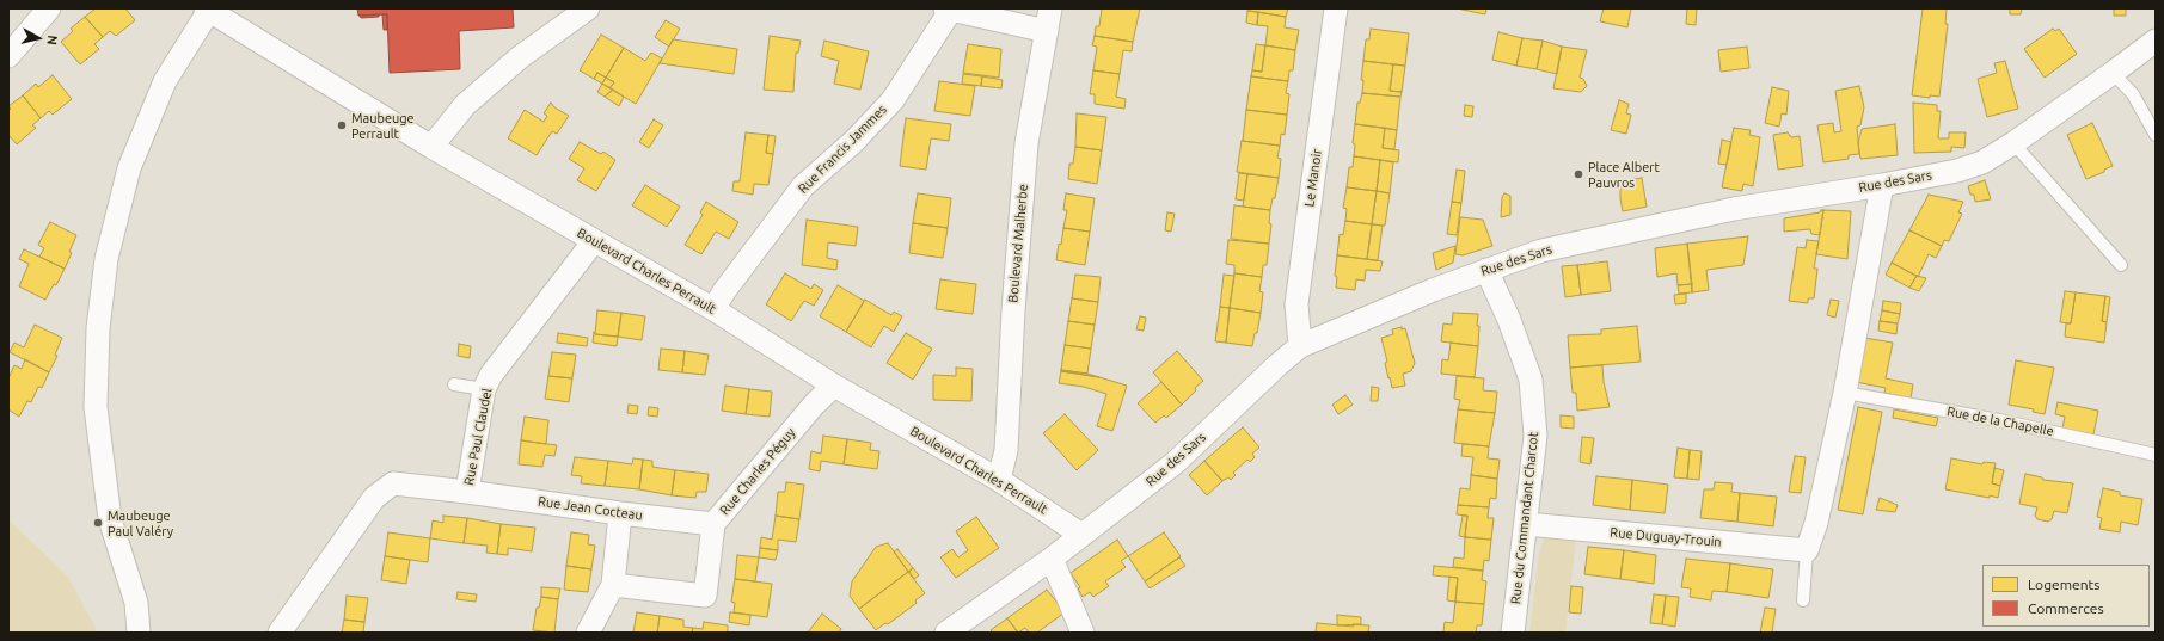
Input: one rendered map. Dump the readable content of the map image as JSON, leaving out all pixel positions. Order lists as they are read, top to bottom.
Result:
{
  "streets": {
    "street": [
      "Rue Francis Jammes",
      "Le Manoir",
      "Rue des Sars",
      "Boulevard Malherbe",
      "Boulevard Charles Perrault",
      "Rue Paul Claudel",
      "Rue Charles Péguy",
      "Rue Jean Cocteau",
      "Rue du Commandant Charcot",
      "Rue Duguay-Trouin"
    ],
    "lane": ["Rue de la Chapelle"]
  },
  "crossings": [
    ["Rue Francis Jammes", "Boulevard Charles Perrault"],
    ["Le Manoir", "Rue des Sars"],
    ["Rue des Sars", "Boulevard Charles Perrault"],
    ["Rue des Sars", "Rue du Commandant Charcot"],
    ["Boulevard Malherbe", "Boulevard Charles Perrault"],
    ["Boulevard Charles Perrault", "Rue Paul Claudel"],
    ["Boulevard Charles Perrault", "Rue Charles Péguy"],
    ["Rue Paul Claudel", "Rue Jean Cocteau"],
    ["Rue Charles Péguy", "Rue Jean Cocteau"],
    ["Rue du Commandant Charcot", "Rue Duguay-Trouin"]
  ],
  "places": ["Maubeuge Perrault", "Place Albert Pauvros", "Maubeuge Paul Valéry"],
  "legend": ["Logements", "Commerces"],
  "north": "right"
}
